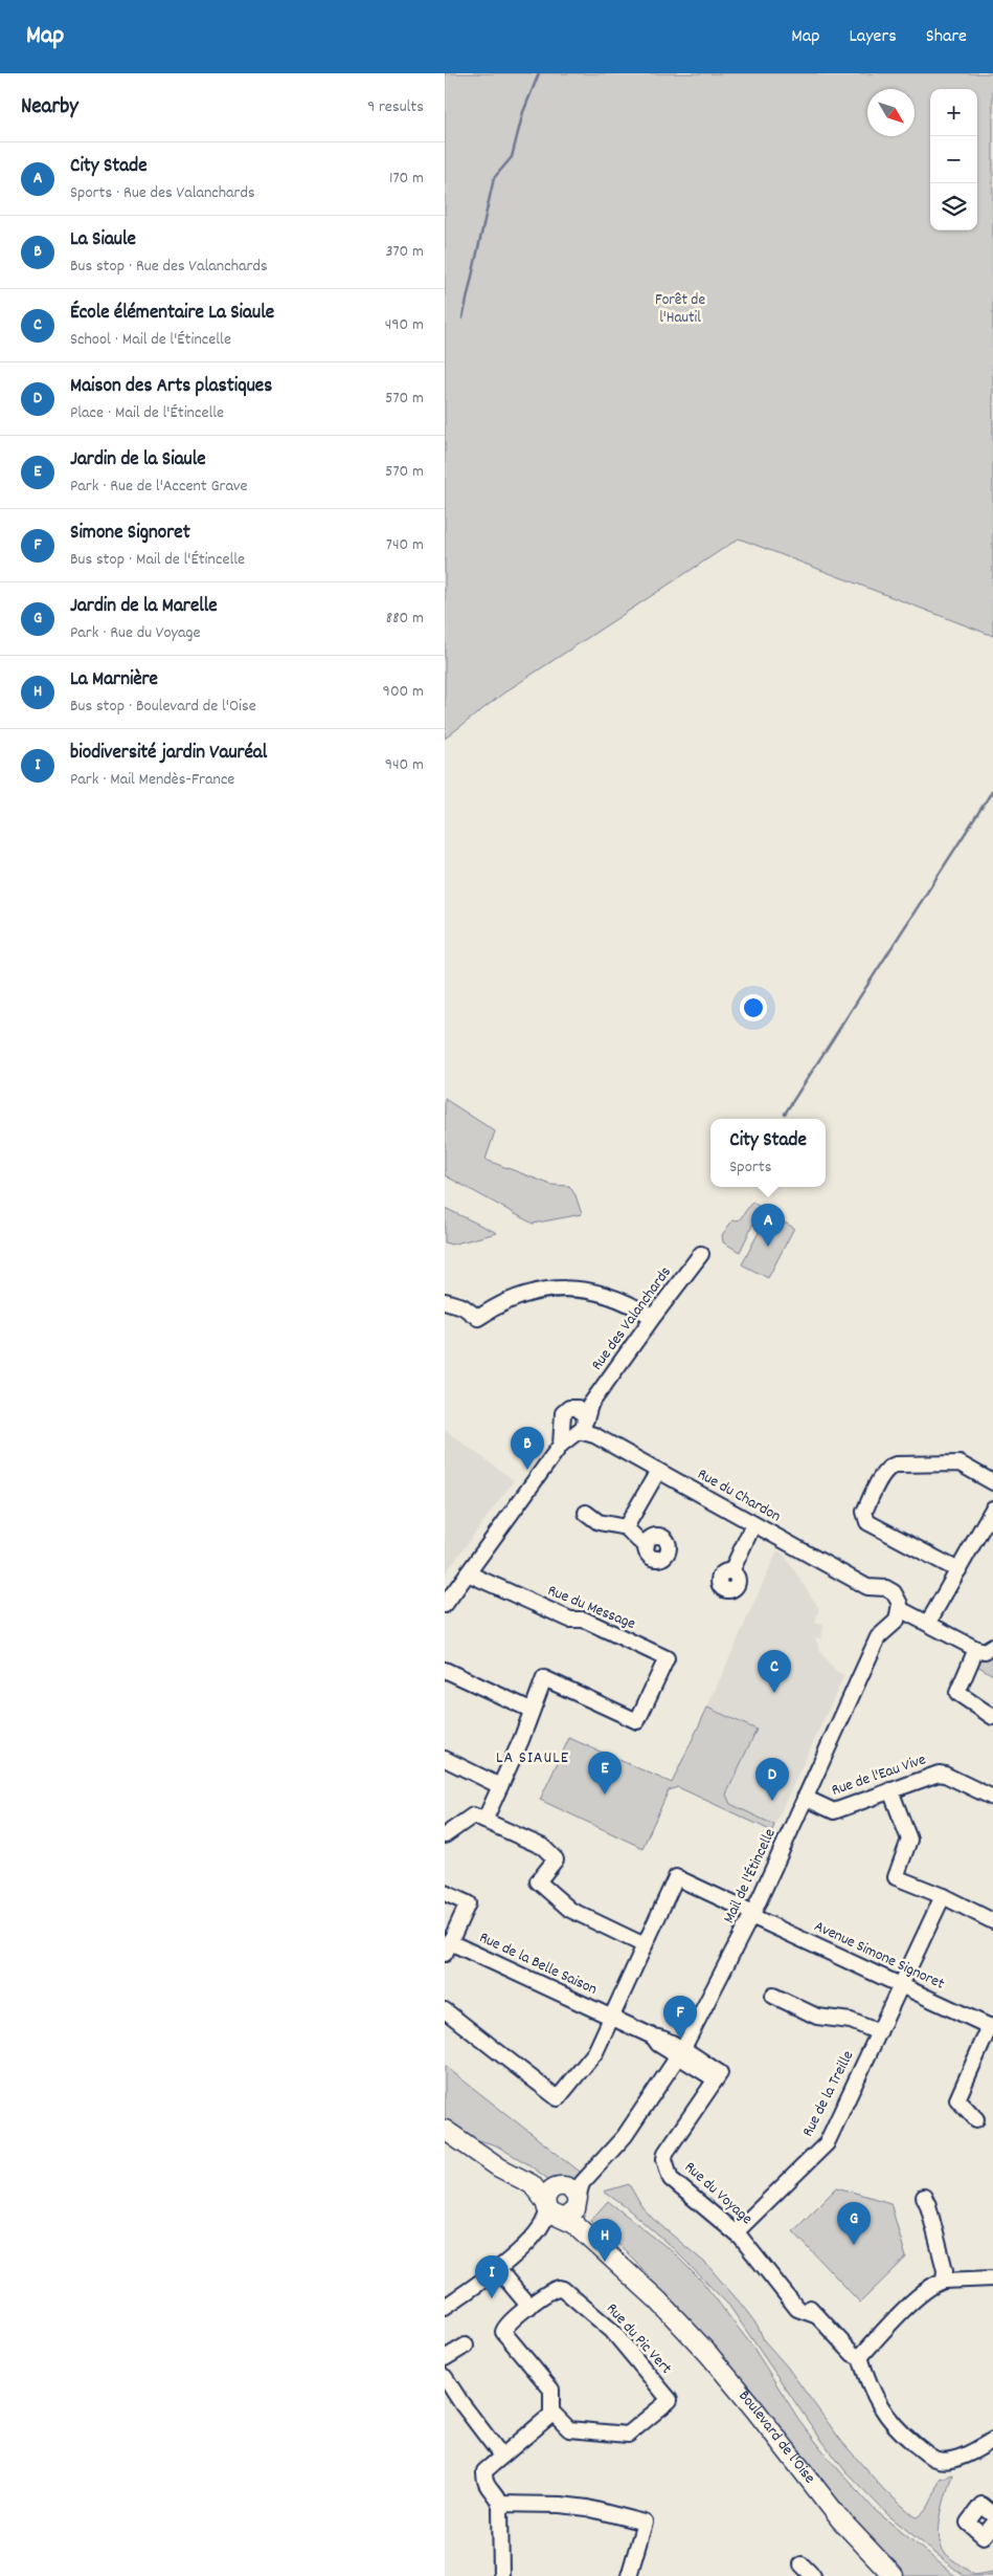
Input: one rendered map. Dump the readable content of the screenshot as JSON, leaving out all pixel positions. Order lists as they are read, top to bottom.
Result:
{
  "streets": {
    "main road": ["Boulevard de l'Oise"],
    "street": [
      "Rue des Valanchards",
      "Rue du Chardon",
      "Rue du Message",
      "Rue de l'Eau Vive",
      "Mail de l'Étincelle",
      "Avenue Simone Signoret",
      "Rue de la Belle Saison",
      "Rue de la Treille",
      "Rue du Voyage",
      "Rue du Pic Vert"
    ]
  },
  "crossings": [
    ["Rue des Valanchards", "Rue du Chardon"],
    ["Rue des Valanchards", "Rue du Message"],
    ["Rue du Chardon", "Mail de l'Étincelle"],
    ["Rue de l'Eau Vive", "Mail de l'Étincelle"],
    ["Mail de l'Étincelle", "Avenue Simone Signoret"],
    ["Mail de l'Étincelle", "Rue de la Belle Saison"],
    ["Mail de l'Étincelle", "Rue du Voyage"],
    ["Mail de l'Étincelle", "Boulevard de l'Oise"],
    ["Avenue Simone Signoret", "Rue de la Treille"],
    ["Rue de la Belle Saison", "Rue du Voyage"],
    ["Rue de la Treille", "Rue du Voyage"]
  ],
  "districts": ["LA SIAULE"],
  "parks": ["Forêt de l'Hautil"],
  "north": "bottom right",
  "page": {
    "header": "Map",
    "nav": ["Map", "Layers", "Share"],
    "heading": ["Nearby", "9 results"],
    "map_buttons": ["+", "−"],
    "list": [
      {
        "mark": "A",
        "name": "City Stade",
        "note": "Sports · Rue des Valanchards",
        "value": "170 m"
      },
      {
        "mark": "B",
        "name": "La Siaule",
        "note": "Bus stop · Rue des Valanchards",
        "value": "370 m"
      },
      {
        "mark": "C",
        "name": "École élémentaire La Siaule",
        "note": "School · Mail de l'Étincelle",
        "value": "490 m"
      },
      {
        "mark": "D",
        "name": "Maison des Arts plastiques",
        "note": "Place · Mail de l'Étincelle",
        "value": "570 m"
      },
      {
        "mark": "E",
        "name": "Jardin de la Siaule",
        "note": "Park · Rue de l'Accent Grave",
        "value": "570 m"
      },
      {
        "mark": "F",
        "name": "Simone Signoret",
        "note": "Bus stop · Mail de l'Étincelle",
        "value": "740 m"
      },
      {
        "mark": "G",
        "name": "Jardin de la Marelle",
        "note": "Park · Rue du Voyage",
        "value": "880 m"
      },
      {
        "mark": "H",
        "name": "La Marnière",
        "note": "Bus stop · Boulevard de l'Oise",
        "value": "900 m"
      },
      {
        "mark": "I",
        "name": "biodiversité jardin Vauréal",
        "note": "Park · Mail Mendès-France",
        "value": "940 m"
      }
    ],
    "popup": ["City Stade", "Sports"],
    "pins": [
      "A",
      "B",
      "C",
      "E",
      "D",
      "F",
      "G",
      "H",
      "I"
    ]
  }
}
